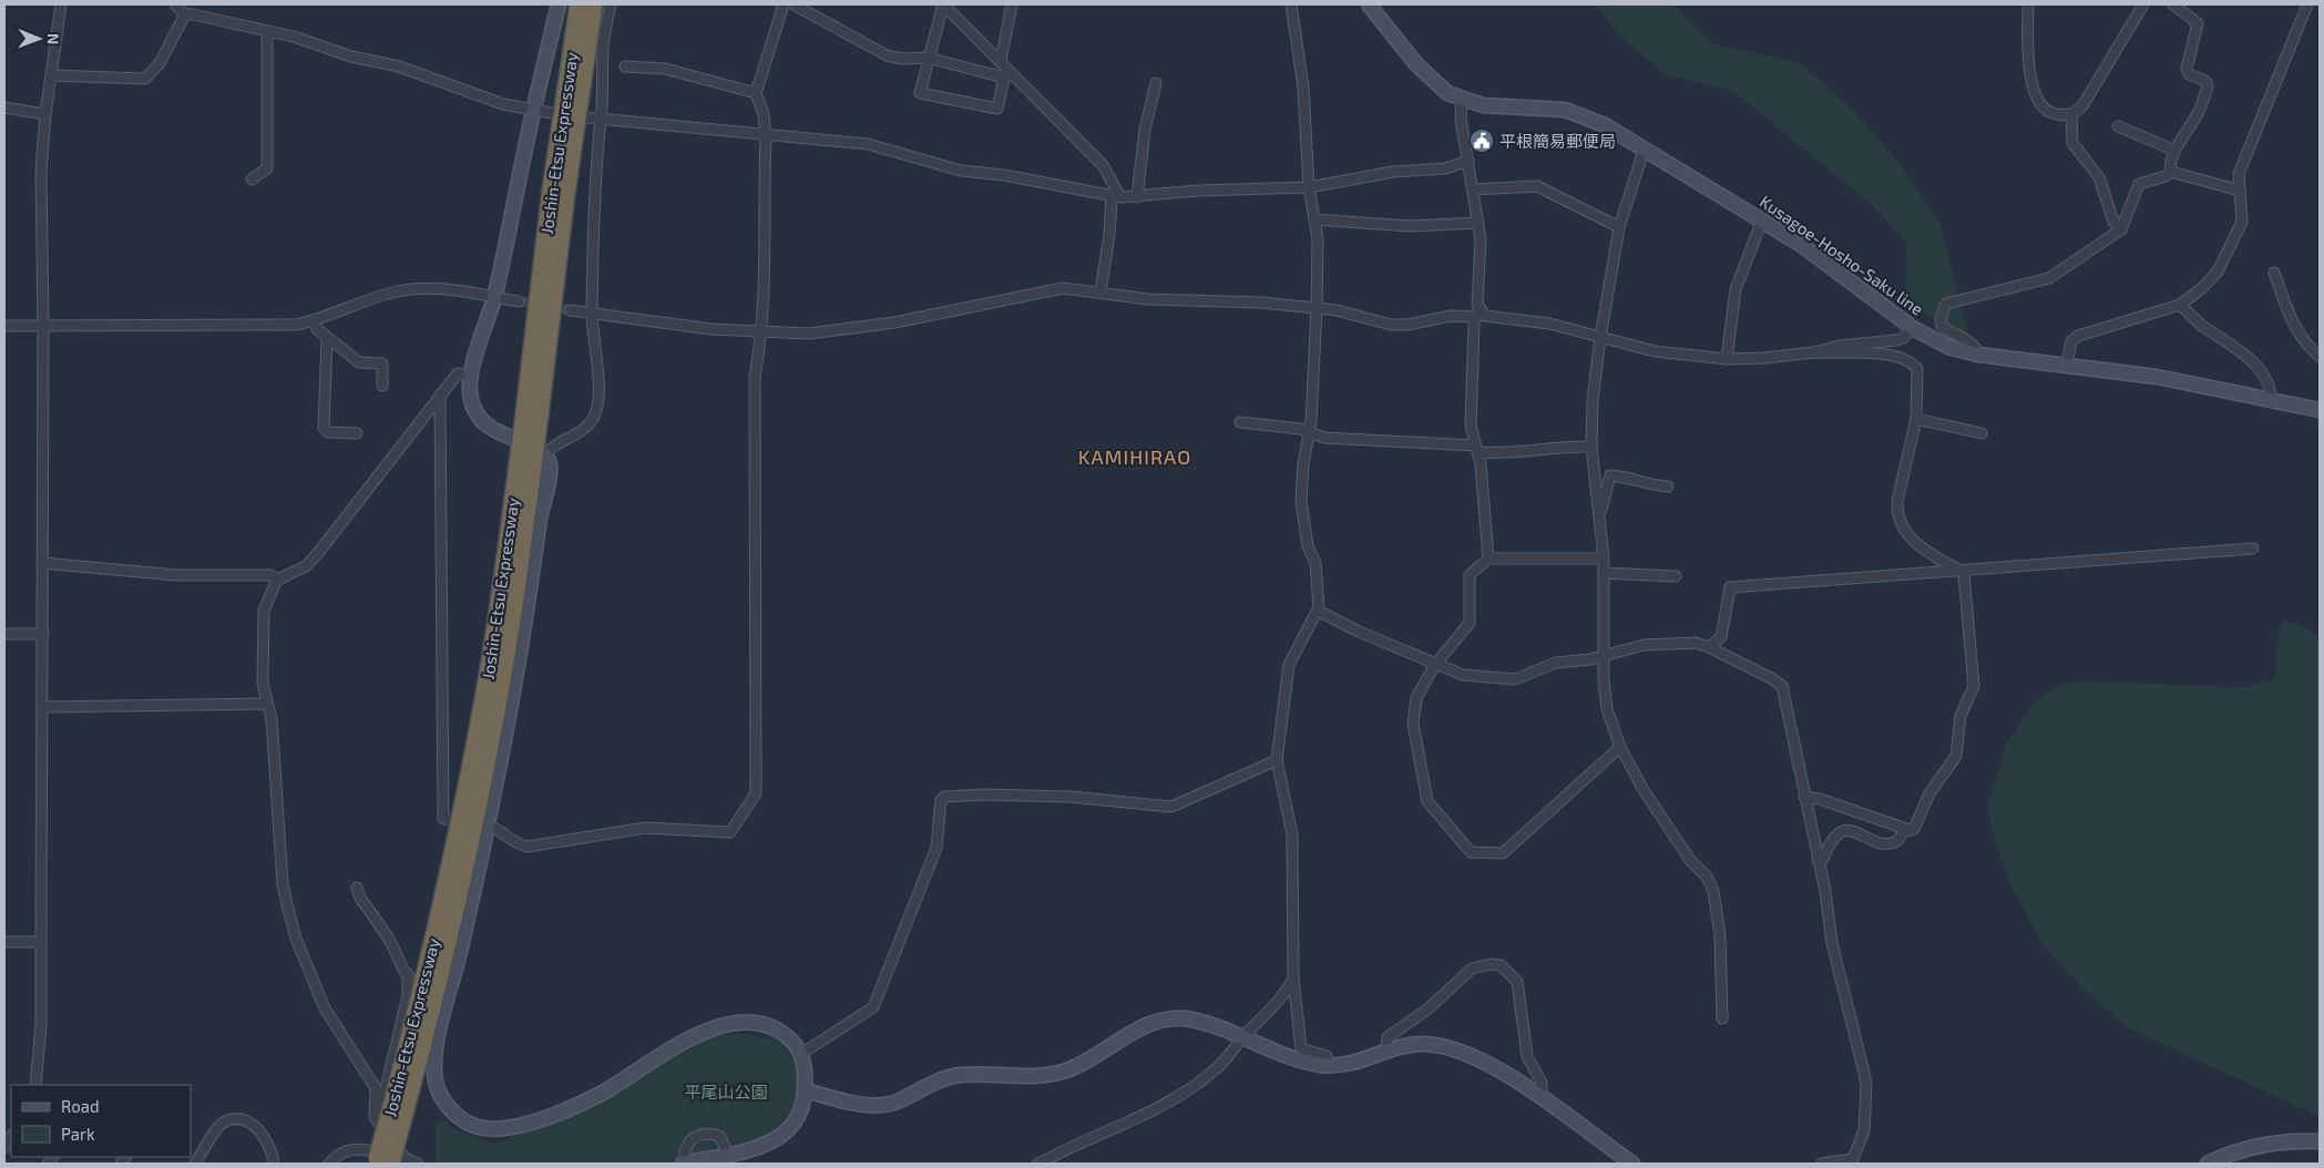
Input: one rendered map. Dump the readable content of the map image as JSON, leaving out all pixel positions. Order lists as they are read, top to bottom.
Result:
{
  "streets": {
    "highway": ["Joshin-Etsu Expressway"],
    "street": ["Kusagoe-Hosho-Saku line"]
  },
  "districts": ["KAMIHIRAO"],
  "parks": ["平尾山公園"],
  "places": {
    "public building": ["平根簡易郵便局"]
  },
  "legend": ["Road", "Park"],
  "north": "right"
}
